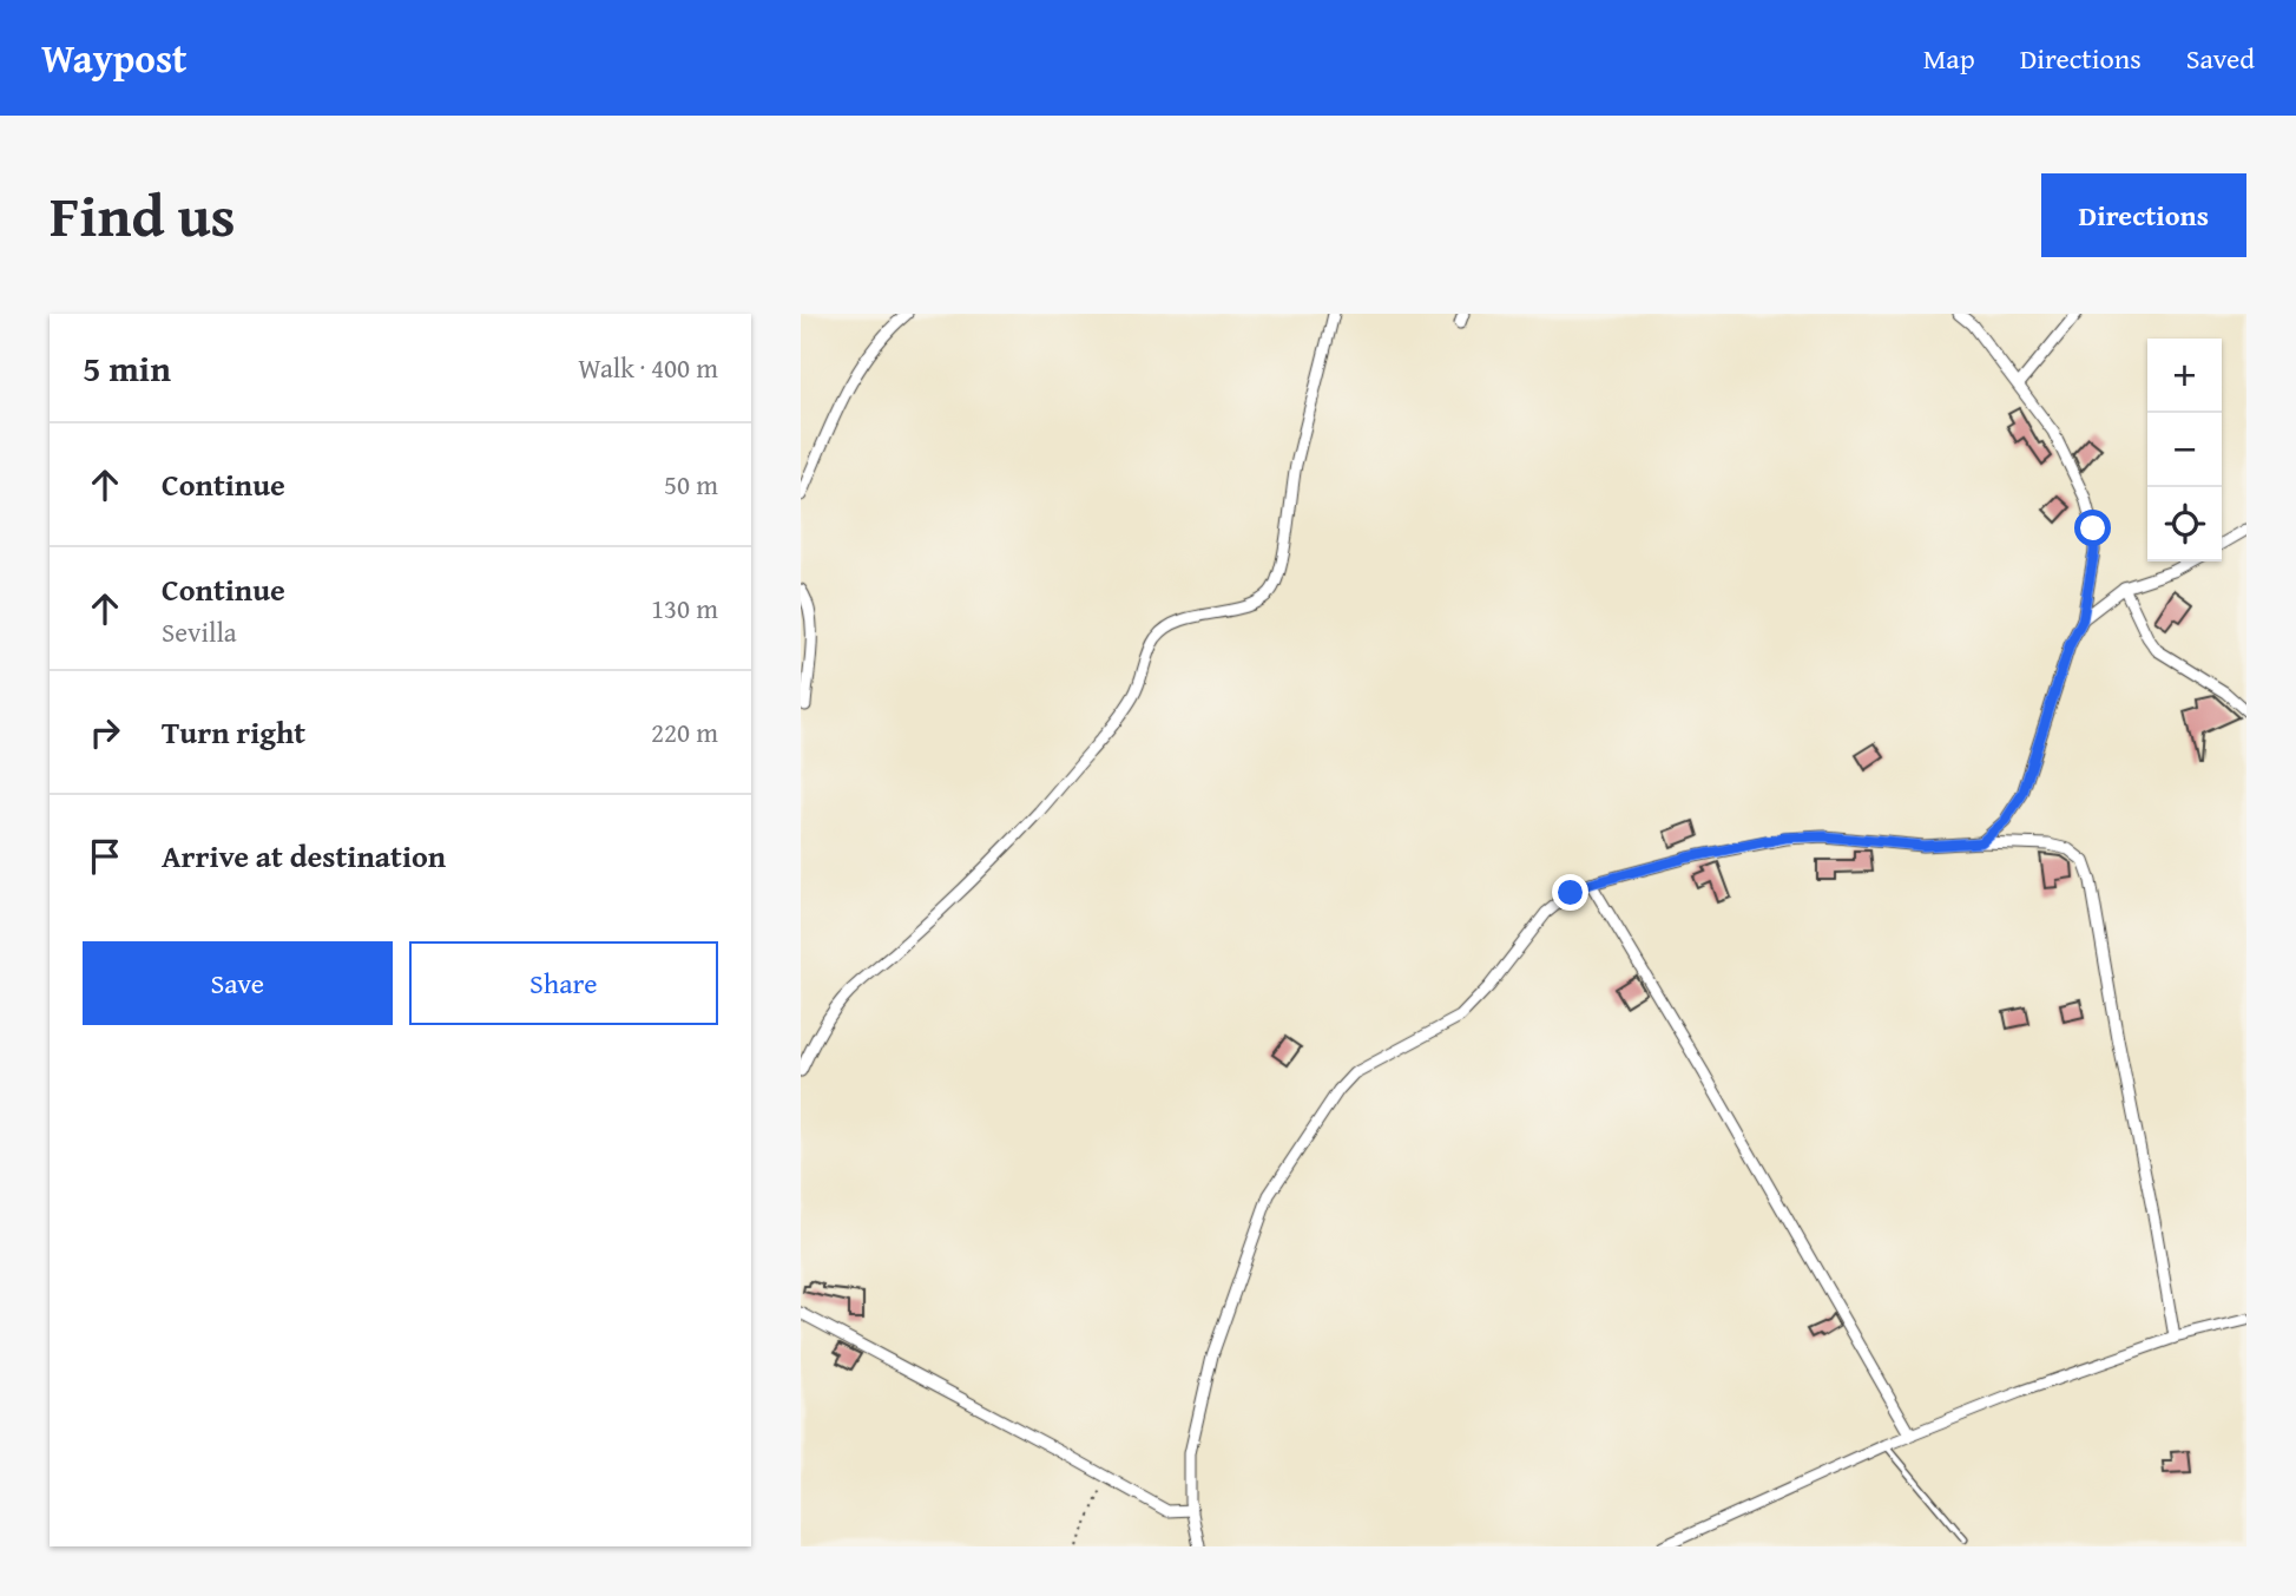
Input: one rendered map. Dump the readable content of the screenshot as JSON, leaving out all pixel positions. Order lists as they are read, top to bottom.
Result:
{
  "page": {
    "header": "Waypost",
    "nav": ["Map", "Directions", "Saved"],
    "title": "Find us",
    "buttons": [
      "Directions",
      ["Save", "Share"]
    ],
    "heading": ["5 min", "Walk · 400 m"],
    "map_buttons": ["+", "−"],
    "list": [
      ["Continue", "50 m"],
      ["Continue", "Sevilla", "130 m"],
      ["Turn right", "220 m"],
      "Arrive at destination"
    ]
  }
}
